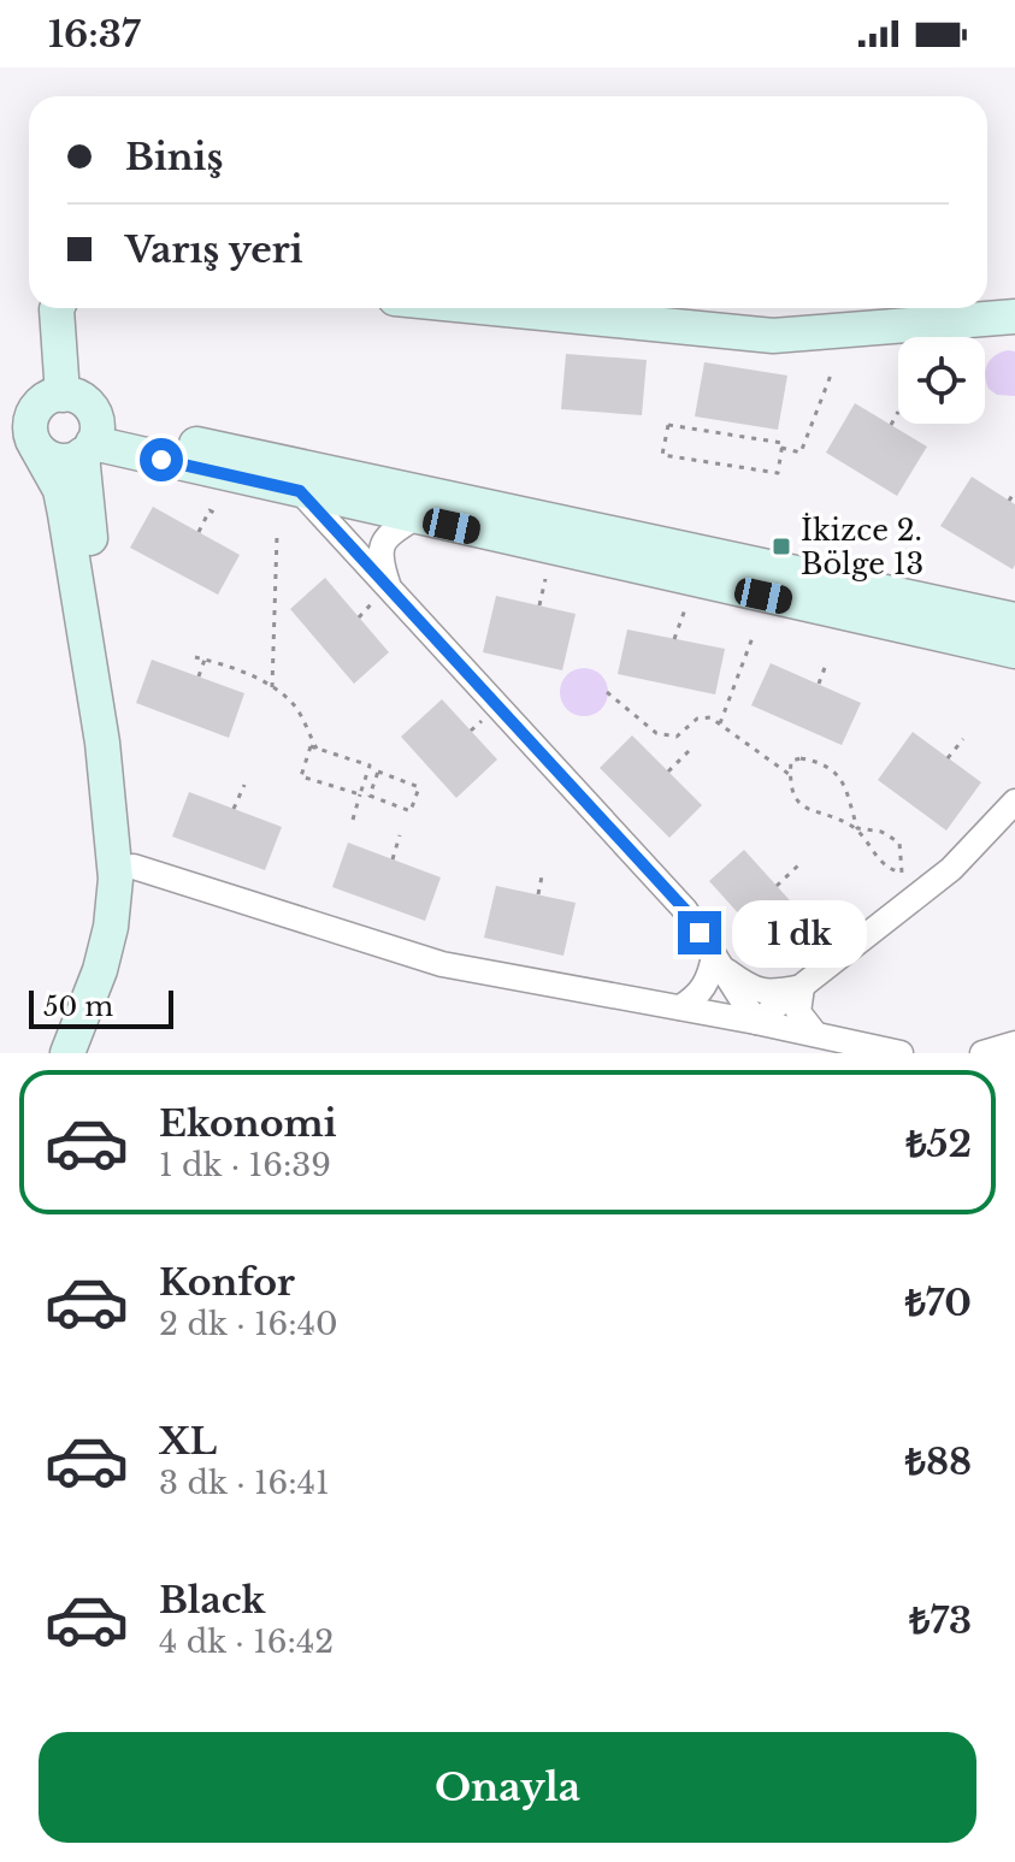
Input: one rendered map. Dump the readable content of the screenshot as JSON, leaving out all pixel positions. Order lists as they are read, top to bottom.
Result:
{
  "places": {
    "transit": ["İkizce 2. Bölge 13"]
  },
  "scale_bar": "50 m",
  "page": {
    "status": "16:37",
    "banner": ["Biniş", "Varış yeri"],
    "bubble": "1 dk",
    "scale": "50 m",
    "list": [
      {
        "name": "Ekonomi",
        "note": "1 dk · 16:39",
        "value": "₺52"
      },
      {
        "name": "Konfor",
        "note": "2 dk · 16:40",
        "value": "₺70"
      },
      {
        "name": "XL",
        "note": "3 dk · 16:41",
        "value": "₺88"
      },
      {
        "name": "Black",
        "note": "4 dk · 16:42",
        "value": "₺73"
      }
    ],
    "buttons": "Onayla"
  }
}
